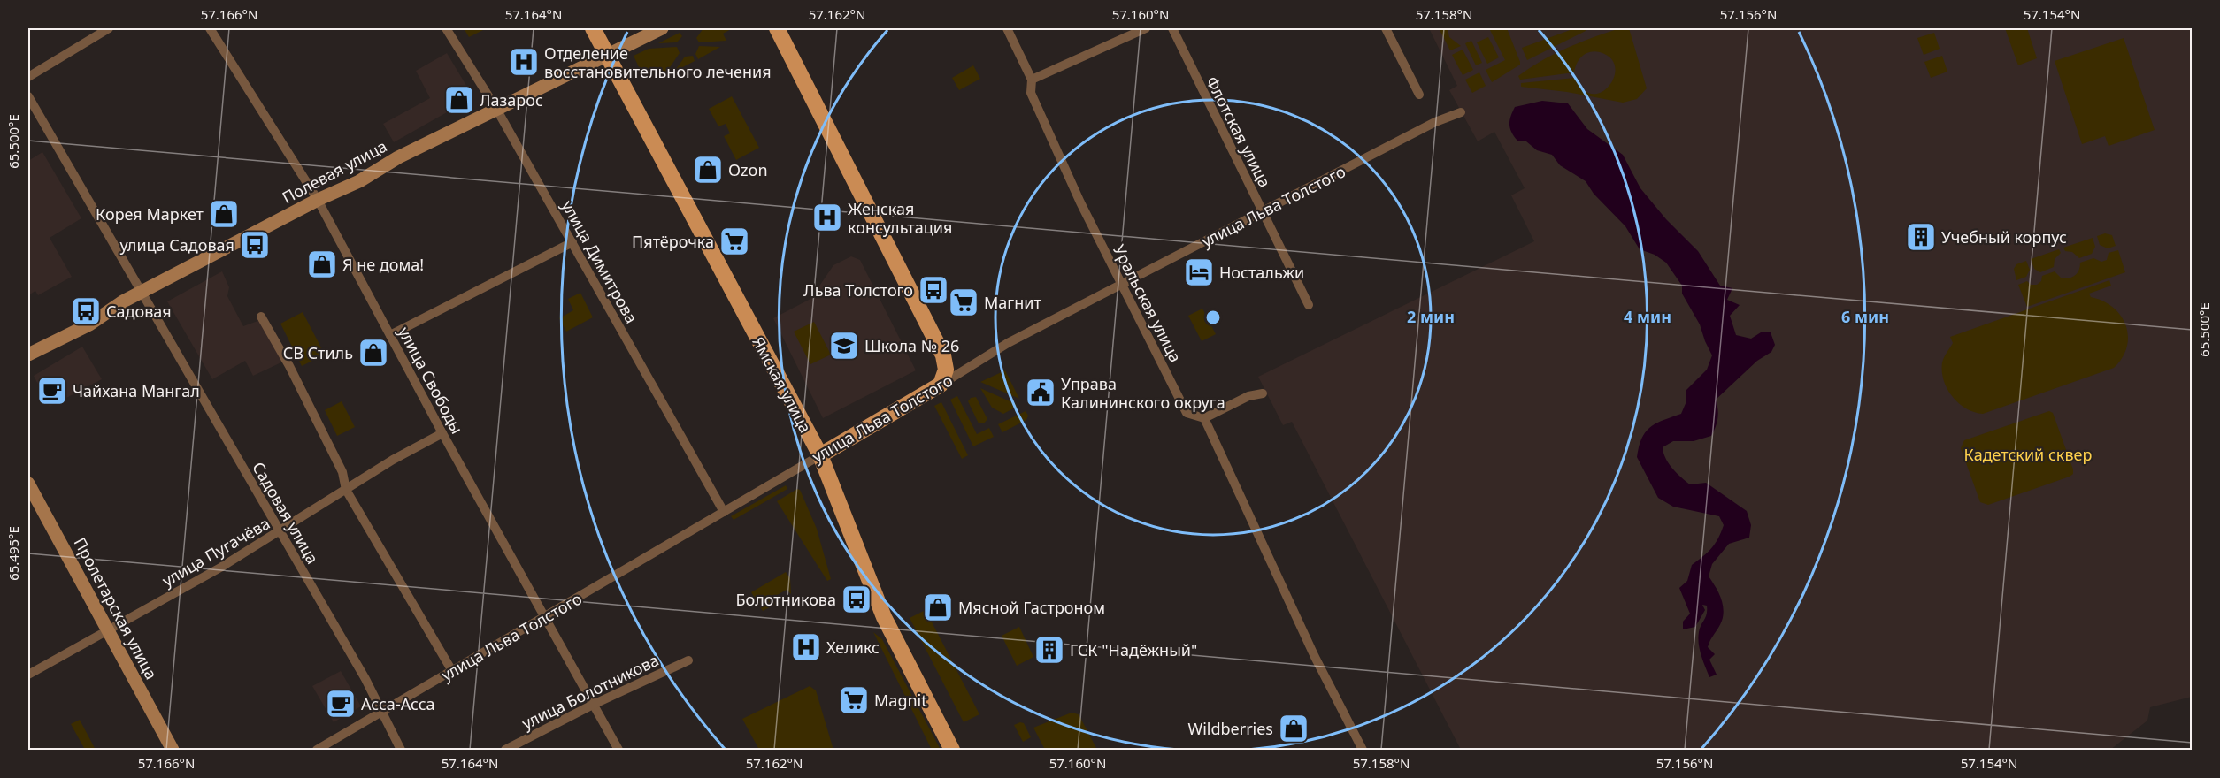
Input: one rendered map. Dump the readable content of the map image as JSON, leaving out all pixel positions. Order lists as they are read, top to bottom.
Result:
{
  "streets": {
    "main road": ["улица Льва Толстого", "Ямская улица"],
    "street": [
      "Флотская улица",
      "Полевая улица",
      "улица Димитрова",
      "Уральская улица",
      "улица Свободы",
      "Садовая улица",
      "улица Пугачёва",
      "Пролетарская улица",
      "улица Болотникова"
    ]
  },
  "crossings": [
    ["Флотская улица", "улица Льва Толстого"],
    ["Полевая улица", "улица Димитрова"],
    ["Полевая улица", "улица Свободы"],
    ["Полевая улица", "Ямская улица"],
    ["Полевая улица", "Садовая улица"],
    ["улица Льва Толстого", "улица Димитрова"],
    ["улица Льва Толстого", "Уральская улица"],
    ["улица Льва Толстого", "улица Свободы"],
    ["улица Льва Толстого", "Ямская улица"],
    ["улица Льва Толстого", "Садовая улица"],
    ["улица Свободы", "улица Пугачёва"],
    ["улица Свободы", "улица Болотникова"],
    ["Садовая улица", "улица Пугачёва"],
    ["улица Пугачёва", "Пролетарская улица"]
  ],
  "parks": ["Кадетский сквер"],
  "places": {
    "hospital": ["Отделение восстановительного лечения", "Женская консультация", "Хеликс"],
    "shop": [
      "Лазарос",
      "Ozon",
      "Корея Маркет",
      "Я не дома!",
      "СВ Стиль",
      "Мясной Гастроном",
      "Wildberries"
    ],
    "building": ["Учебный корпус", "ГСК \"Надёжный\""],
    "supermarket": ["Пятёрочка", "Магнит", "Magnit"],
    "bus stop": [
      "улица Садовая",
      "Льва Толстого",
      "Садовая",
      "Болотникова"
    ],
    "hotel": ["Ностальжи"],
    "school or university": ["Школа № 26"],
    "cafe": ["Чайхана Мангал", "Асса-Асса"],
    "public building": ["Управа Калининского округа"]
  },
  "coordinates": [
    "57.166°N",
    "57.164°N",
    "57.162°N",
    "57.160°N",
    "57.158°N",
    "57.156°N",
    "57.154°N",
    "65.500°E",
    "65.495°E"
  ],
  "rings": ["2 мин", "4 мин", "6 мин"]
}
